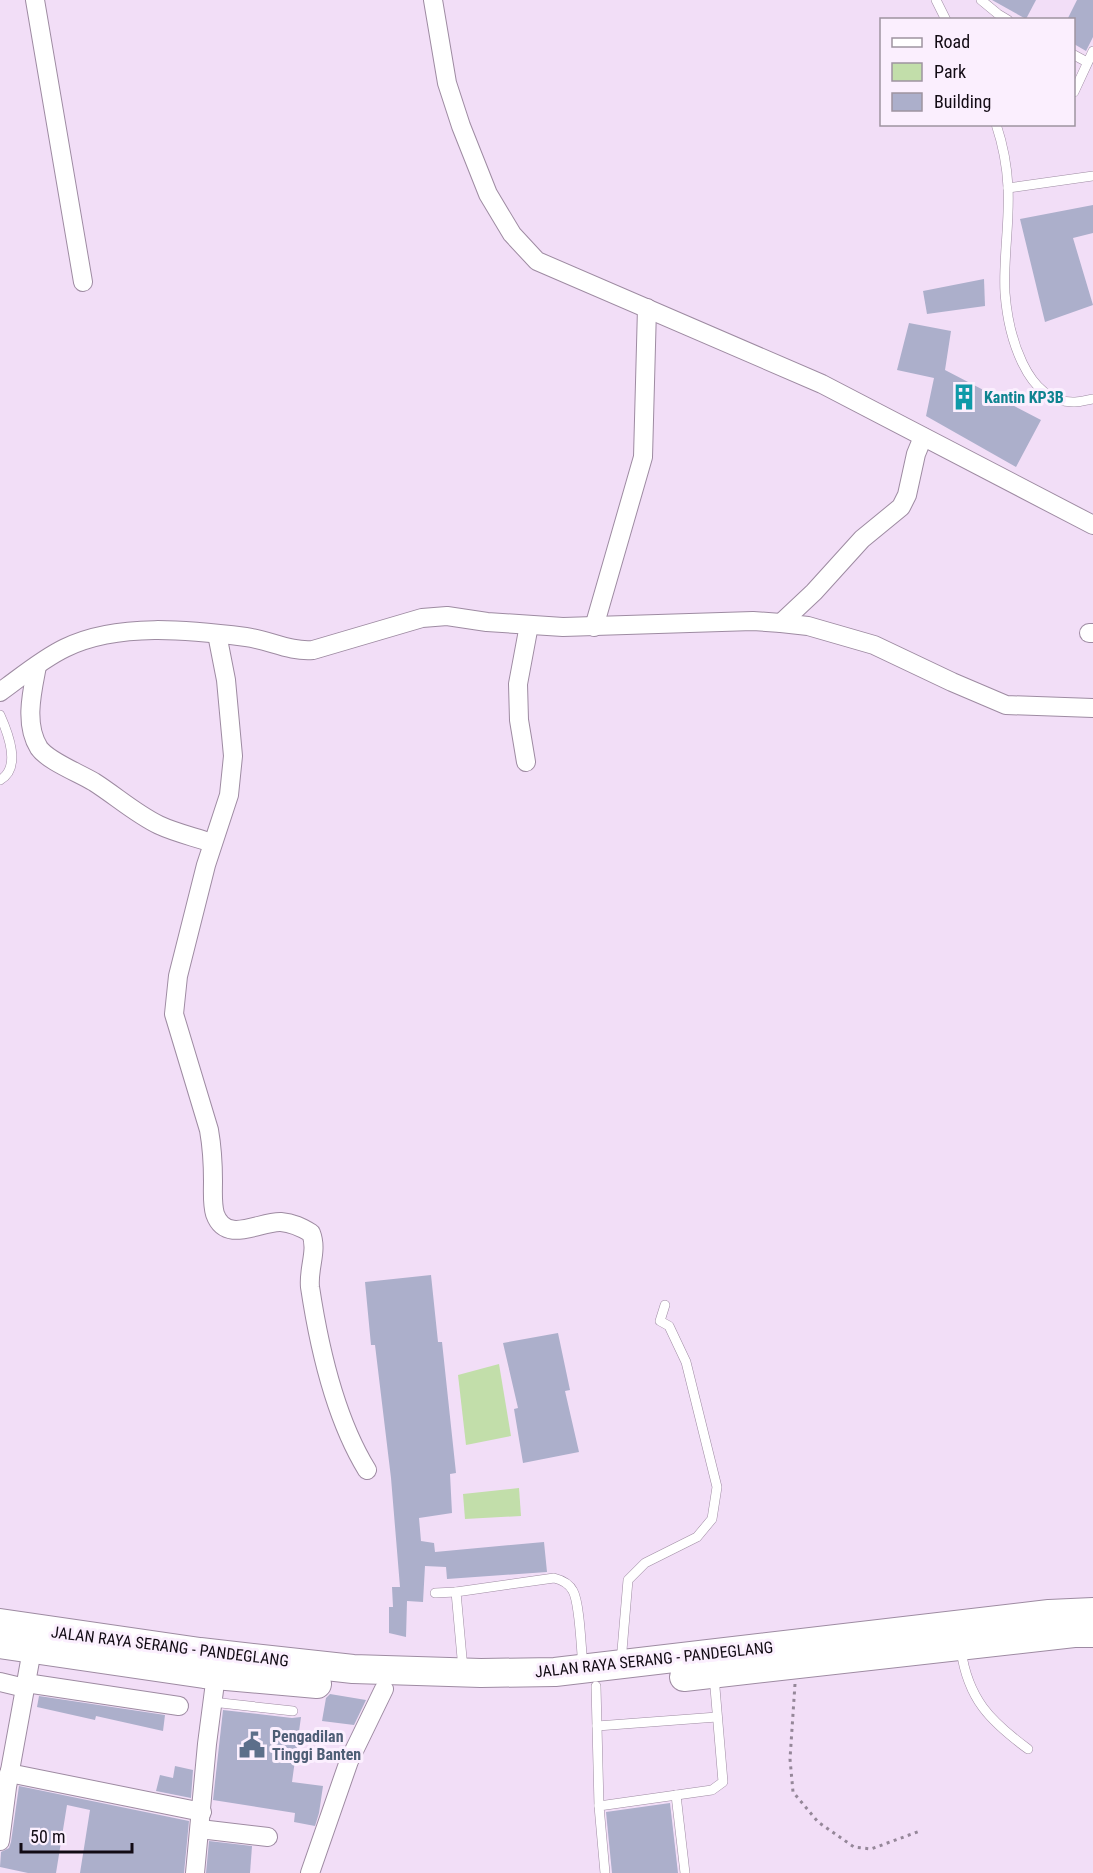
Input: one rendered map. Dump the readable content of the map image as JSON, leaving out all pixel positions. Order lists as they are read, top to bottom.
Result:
{
  "streets": {
    "highway": ["JALAN RAYA SERANG - PANDEGLANG"]
  },
  "places": {
    "building": ["Kantin KP3B"],
    "public building": ["Pengadilan Tinggi Banten"]
  },
  "legend": ["Road", "Park", "Building"],
  "scale_bar": "50 m"
}
